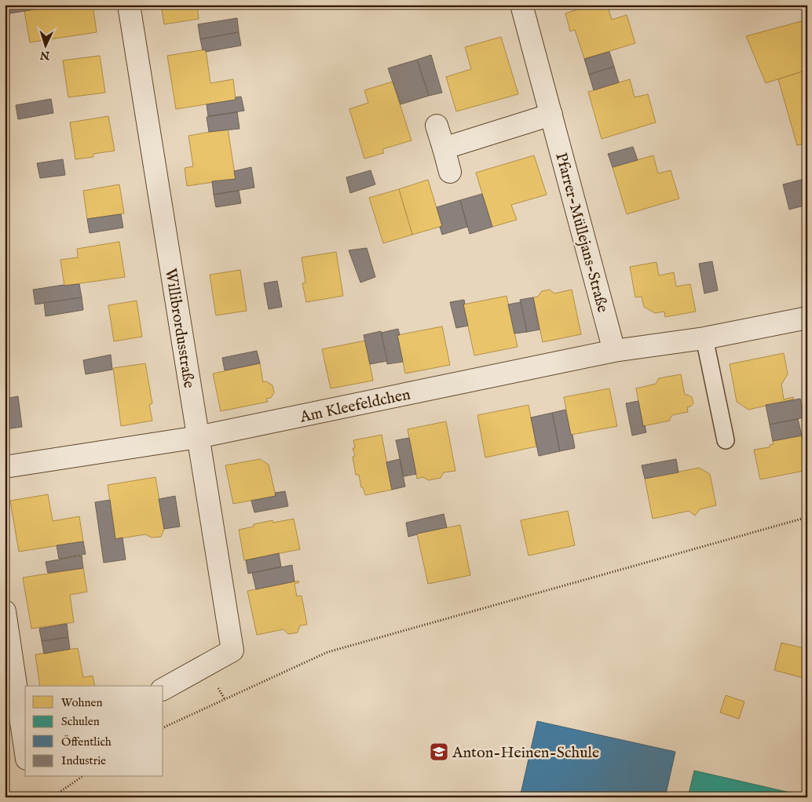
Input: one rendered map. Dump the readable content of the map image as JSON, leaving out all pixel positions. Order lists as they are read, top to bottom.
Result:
{
  "streets": {
    "street": ["Pfarrer-Müllejans-Straße", "Willibrordusstraße", "Am Kleefeldchen"]
  },
  "crossings": [
    ["Pfarrer-Müllejans-Straße", "Am Kleefeldchen"],
    ["Willibrordusstraße", "Am Kleefeldchen"]
  ],
  "places": {
    "school or university": ["Anton-Heinen-Schule"]
  },
  "legend": [
    "Wohnen",
    "Schulen",
    "Öffentlich",
    "Industrie"
  ],
  "north": "bottom"
}
